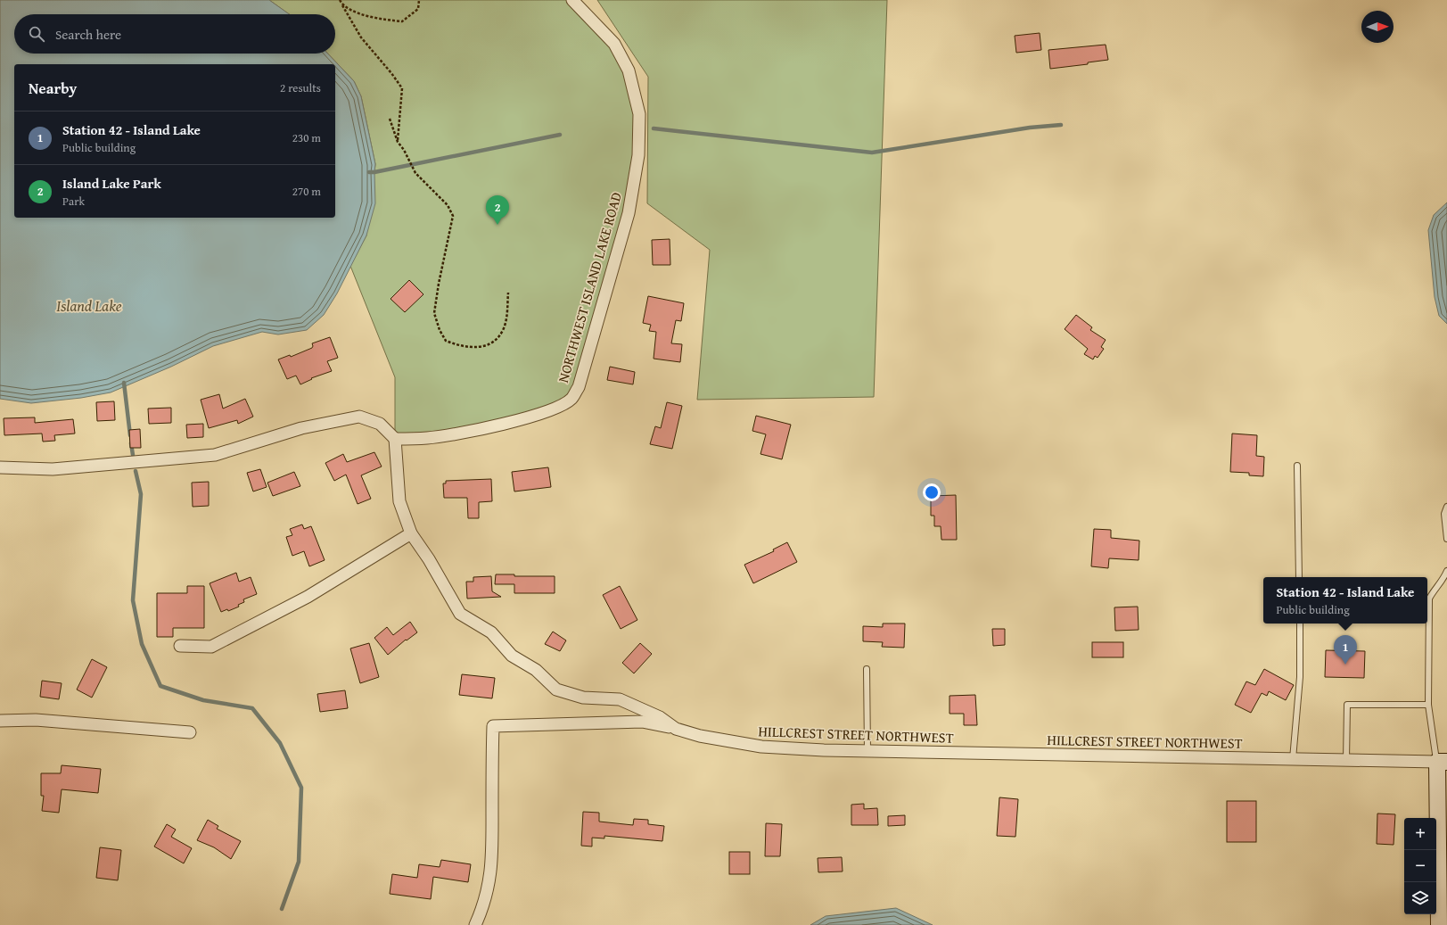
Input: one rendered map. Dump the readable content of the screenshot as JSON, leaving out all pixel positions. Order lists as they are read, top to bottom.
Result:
{
  "streets": {
    "street": ["NORTHWEST ISLAND LAKE ROAD", "HILLCREST STREET NORTHWEST"]
  },
  "crossings": [
    ["NORTHWEST ISLAND LAKE ROAD", "HILLCREST STREET NORTHWEST"]
  ],
  "water": ["Island Lake"],
  "north": "right",
  "page": {
    "search": "Search here",
    "heading": ["Nearby", "2 results"],
    "list": [
      {
        "mark": "1",
        "name": "Station 42 - Island Lake",
        "note": "Public building",
        "value": "230 m"
      },
      {
        "mark": "2",
        "name": "Island Lake Park",
        "note": "Park",
        "value": "270 m"
      }
    ],
    "pins": ["2", "1"],
    "popup": ["Station 42 - Island Lake", "Public building"],
    "map_buttons": ["+", "−"]
  }
}
